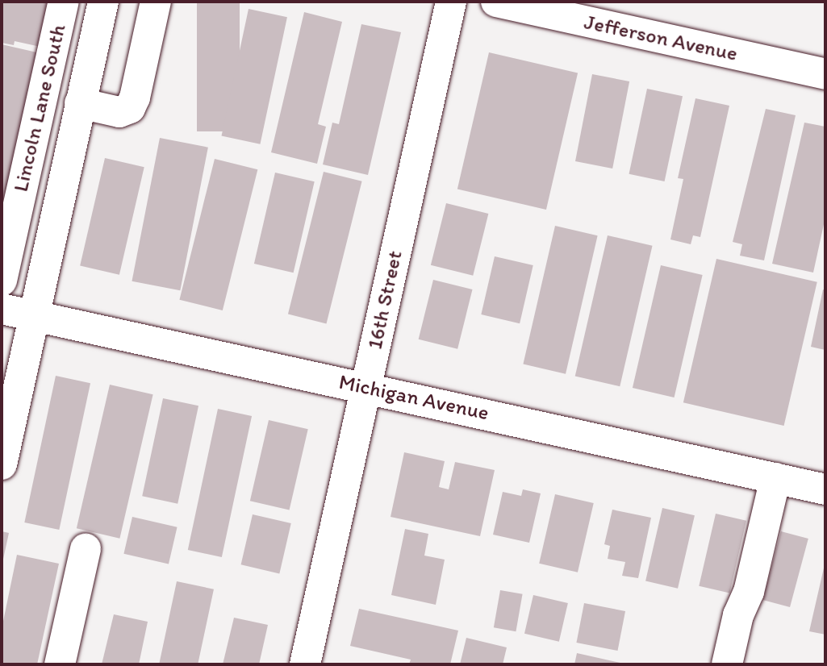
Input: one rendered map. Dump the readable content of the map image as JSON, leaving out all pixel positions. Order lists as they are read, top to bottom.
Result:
{
  "streets": {
    "street": [
      "Jefferson Avenue",
      "Lincoln Lane South",
      "16th Street",
      "Michigan Avenue"
    ]
  },
  "crossings": [
    ["16th Street", "Michigan Avenue"]
  ]
}
